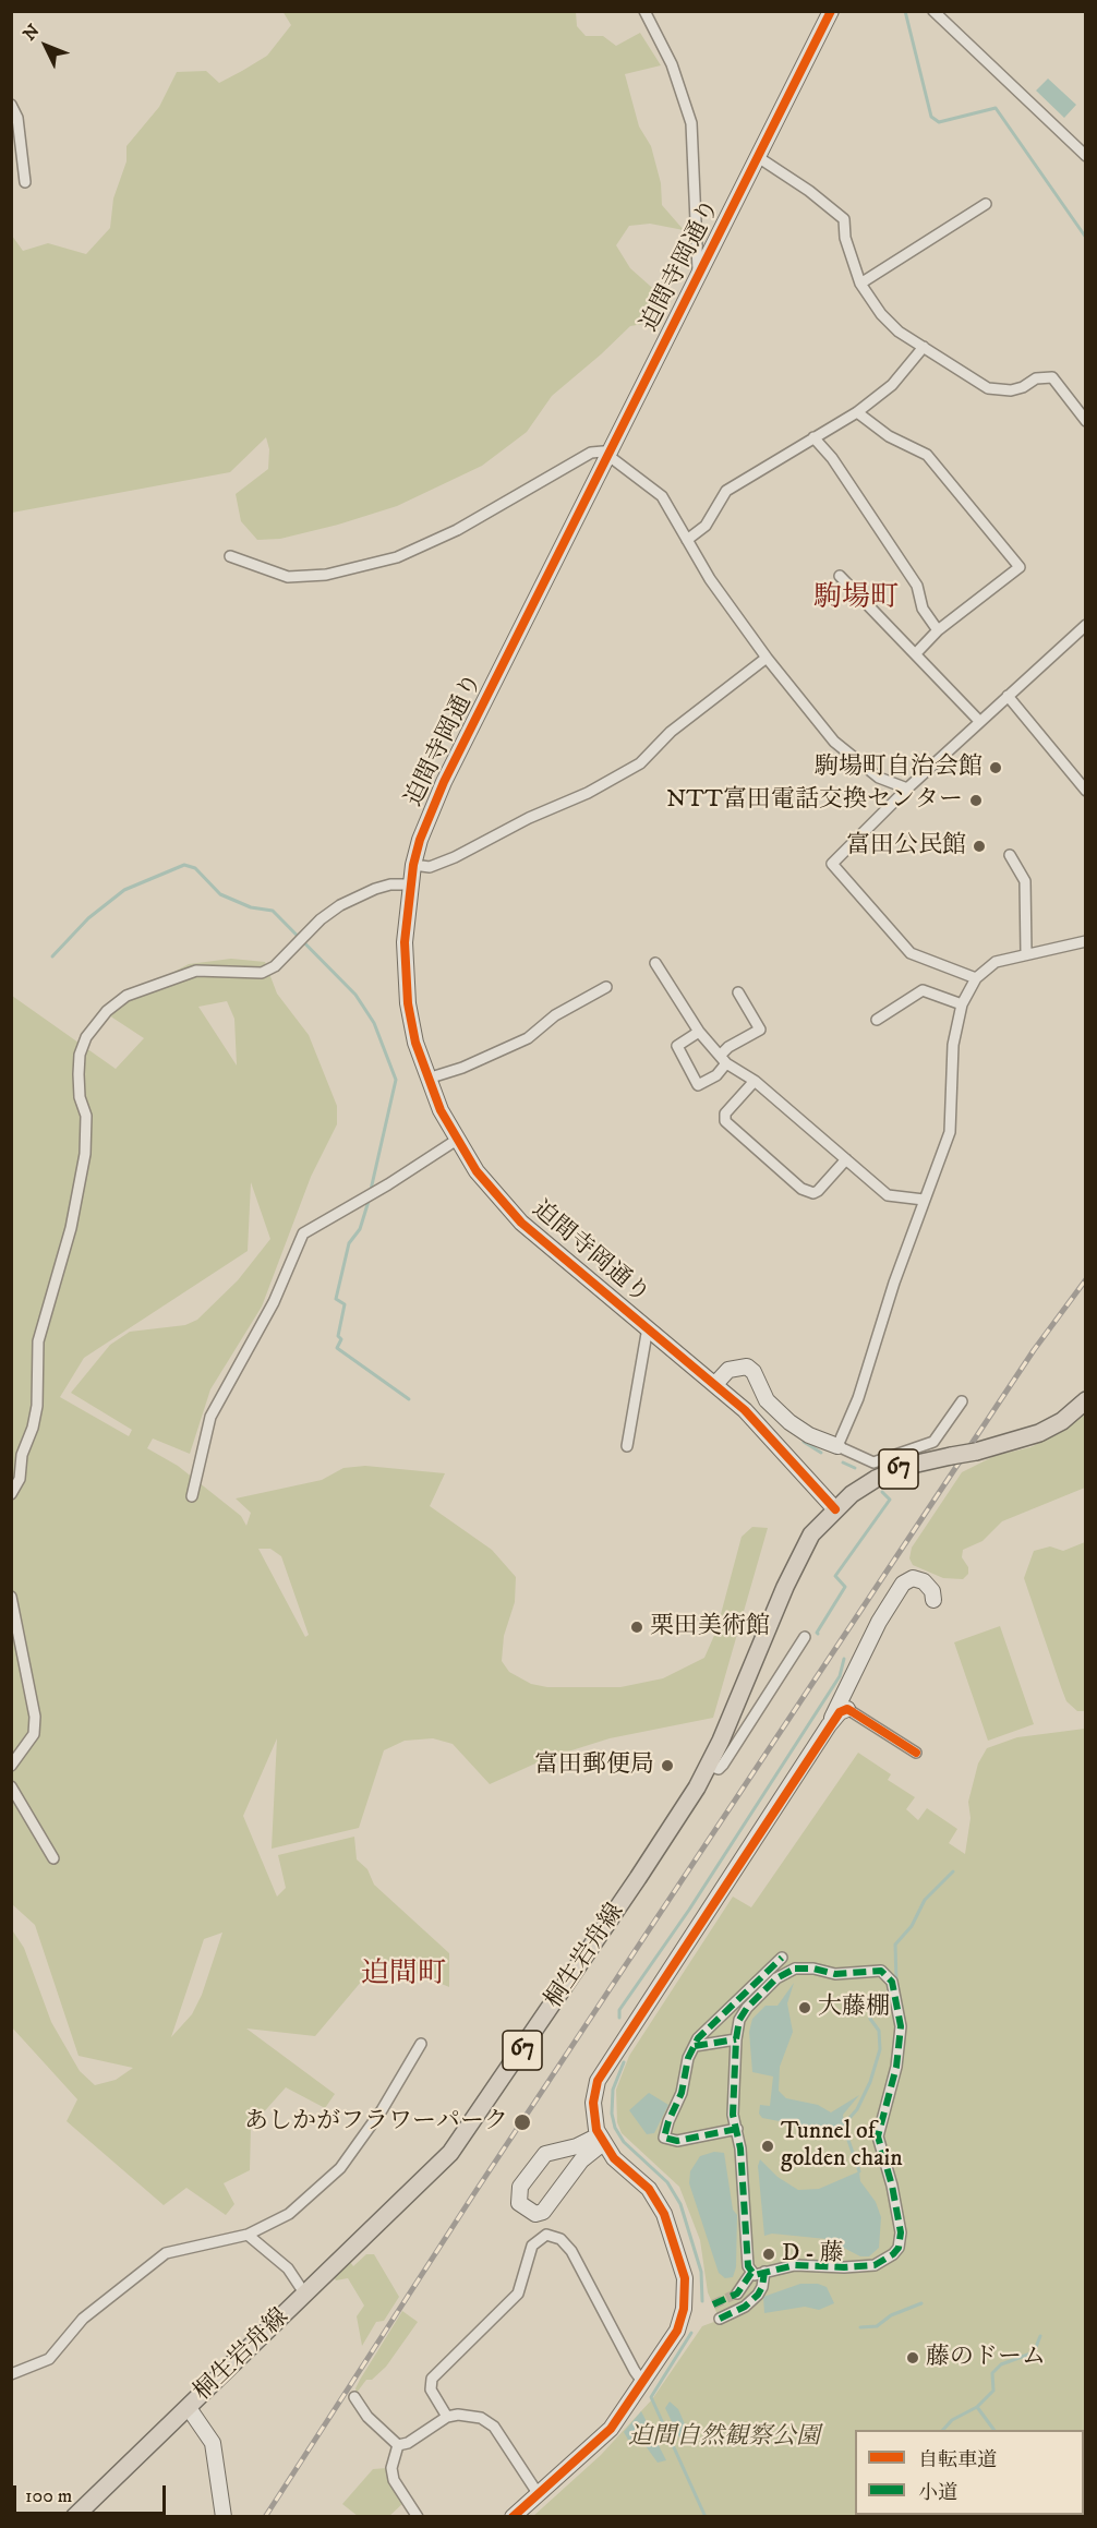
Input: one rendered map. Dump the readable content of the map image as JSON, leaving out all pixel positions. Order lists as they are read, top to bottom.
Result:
{
  "streets": {
    "main road": ["67", "桐生岩舟線"],
    "street": ["迫間寺岡通り"]
  },
  "crossings": [
    ["迫間寺岡通り", "桐生岩舟線"]
  ],
  "districts": ["駒場町", "迫間町"],
  "parks": ["迫間自然観察公園"],
  "places": [
    "駒場町自治会館",
    "NTT富田電話交換センター",
    "富田公民館",
    "栗田美術館",
    "富田郵便局",
    "大藤棚",
    "あしかがフラワーパーク",
    "Tunnel of golden chain",
    "D - 藤",
    "藤のドーム"
  ],
  "legend": ["自転車道", "小道"],
  "scale_bar": "100 m",
  "north": "top left"
}
